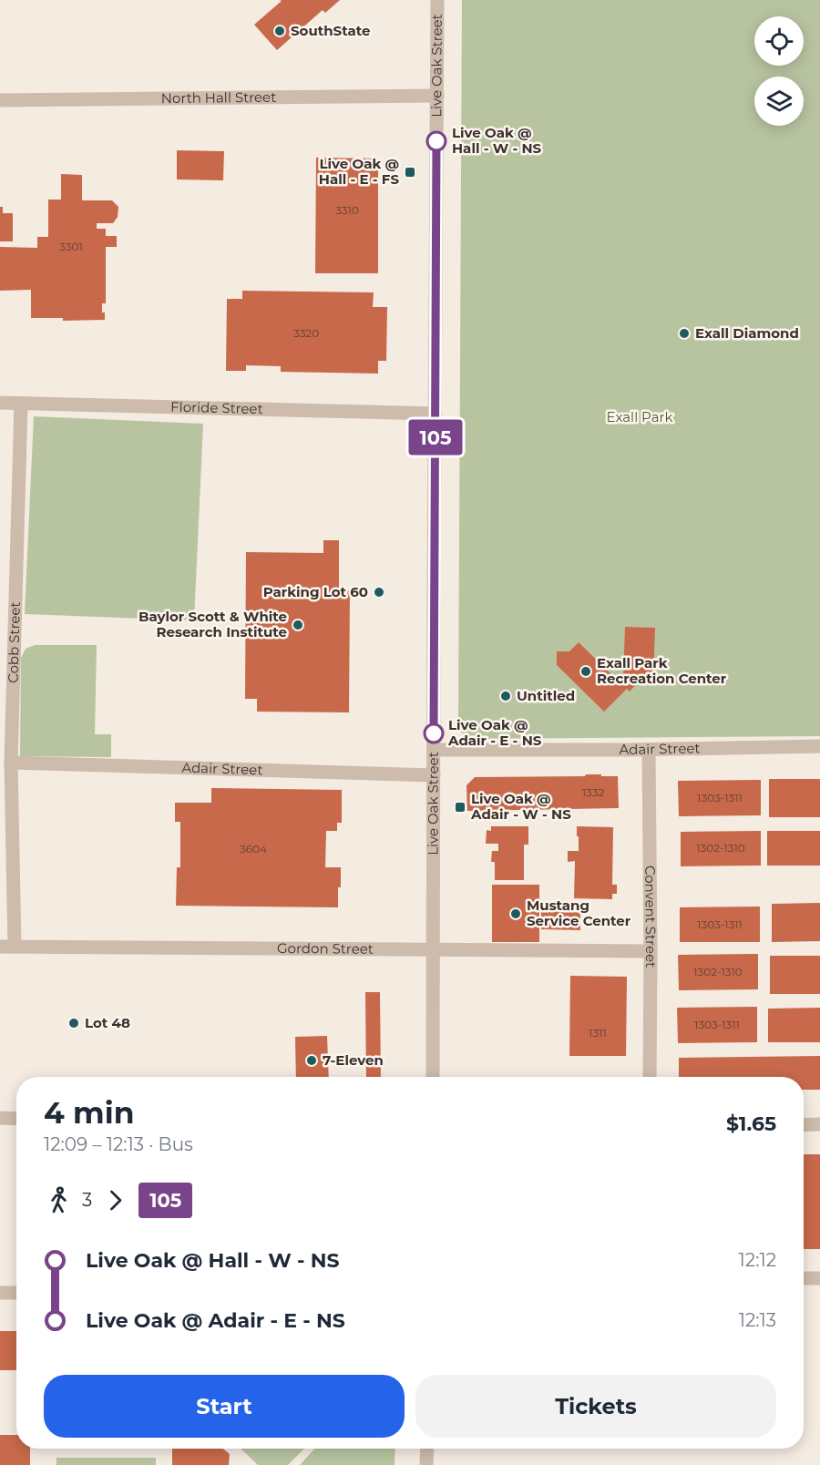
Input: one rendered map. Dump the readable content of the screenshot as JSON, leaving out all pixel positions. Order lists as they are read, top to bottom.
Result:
{
  "streets": {
    "street": [
      "Live Oak Street",
      "North Hall Street",
      "Floride Street",
      "Cobb Street",
      "Adair Street",
      "Convent Street",
      "Gordon Street"
    ]
  },
  "crossings": [
    ["Live Oak Street", "North Hall Street"],
    ["Live Oak Street", "Floride Street"],
    ["Live Oak Street", "Adair Street"],
    ["Live Oak Street", "Gordon Street"],
    ["Floride Street", "Cobb Street"],
    ["Cobb Street", "Adair Street"],
    ["Cobb Street", "Gordon Street"],
    ["Adair Street", "Convent Street"],
    ["Convent Street", "Gordon Street"]
  ],
  "parks": ["Exall Park"],
  "places": {
    "other": [
      "SouthState",
      "Live Oak @ Hall - W - NS",
      "Exall Diamond",
      "Parking Lot 60",
      "Baylor Scott & White Research Institute",
      "Exall Park Recreation Center",
      "Untitled",
      "Live Oak @ Adair - E - NS",
      "Mustang Service Center",
      "Lot 48",
      "7-Eleven"
    ],
    "transit": ["Live Oak @ Hall - E - FS", "Live Oak @ Adair - W - NS"]
  },
  "lines": ["bus line 105"],
  "house_numbers": [
    "3310",
    "3301",
    "3320",
    "1332",
    "1303-1311",
    "1302-1310",
    "3604",
    "1303-1311",
    "1302-1310",
    "1303-1311",
    "1311"
  ],
  "page": {
    "on_map": "105",
    "heading": ["4 min", "12:09 – 12:13 · Bus", "$1.65"],
    "legs": ["3", "105"],
    "list": [
      {
        "name": "Live Oak @ Hall - W - NS",
        "value": "12:12"
      },
      {
        "name": "Live Oak @ Adair - E - NS",
        "value": "12:13"
      }
    ],
    "buttons": ["Start", "Tickets"]
  }
}
